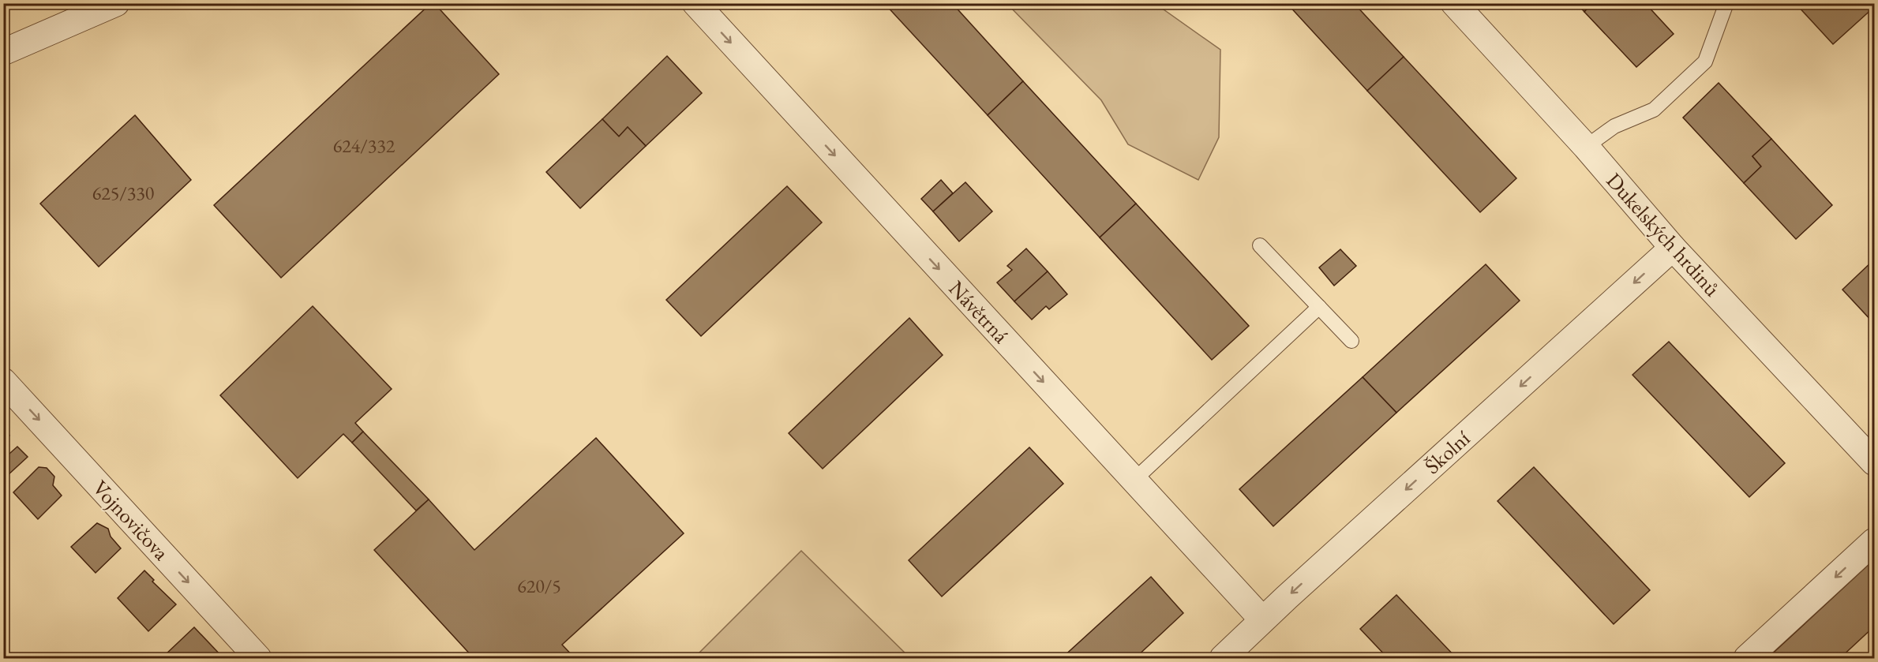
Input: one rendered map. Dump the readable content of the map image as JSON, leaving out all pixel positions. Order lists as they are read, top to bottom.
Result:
{
  "streets": {
    "street": [
      "Dukelských hrdinů",
      "Návětrná",
      "Školní",
      "Vojnovičova"
    ]
  },
  "crossings": [
    ["Dukelských hrdinů", "Školní"],
    ["Návětrná", "Školní"]
  ],
  "one_way": ["Návětrná", "Školní", "Vojnovičova"],
  "house_numbers": ["624/332", "625/330", "620/5"]
}
